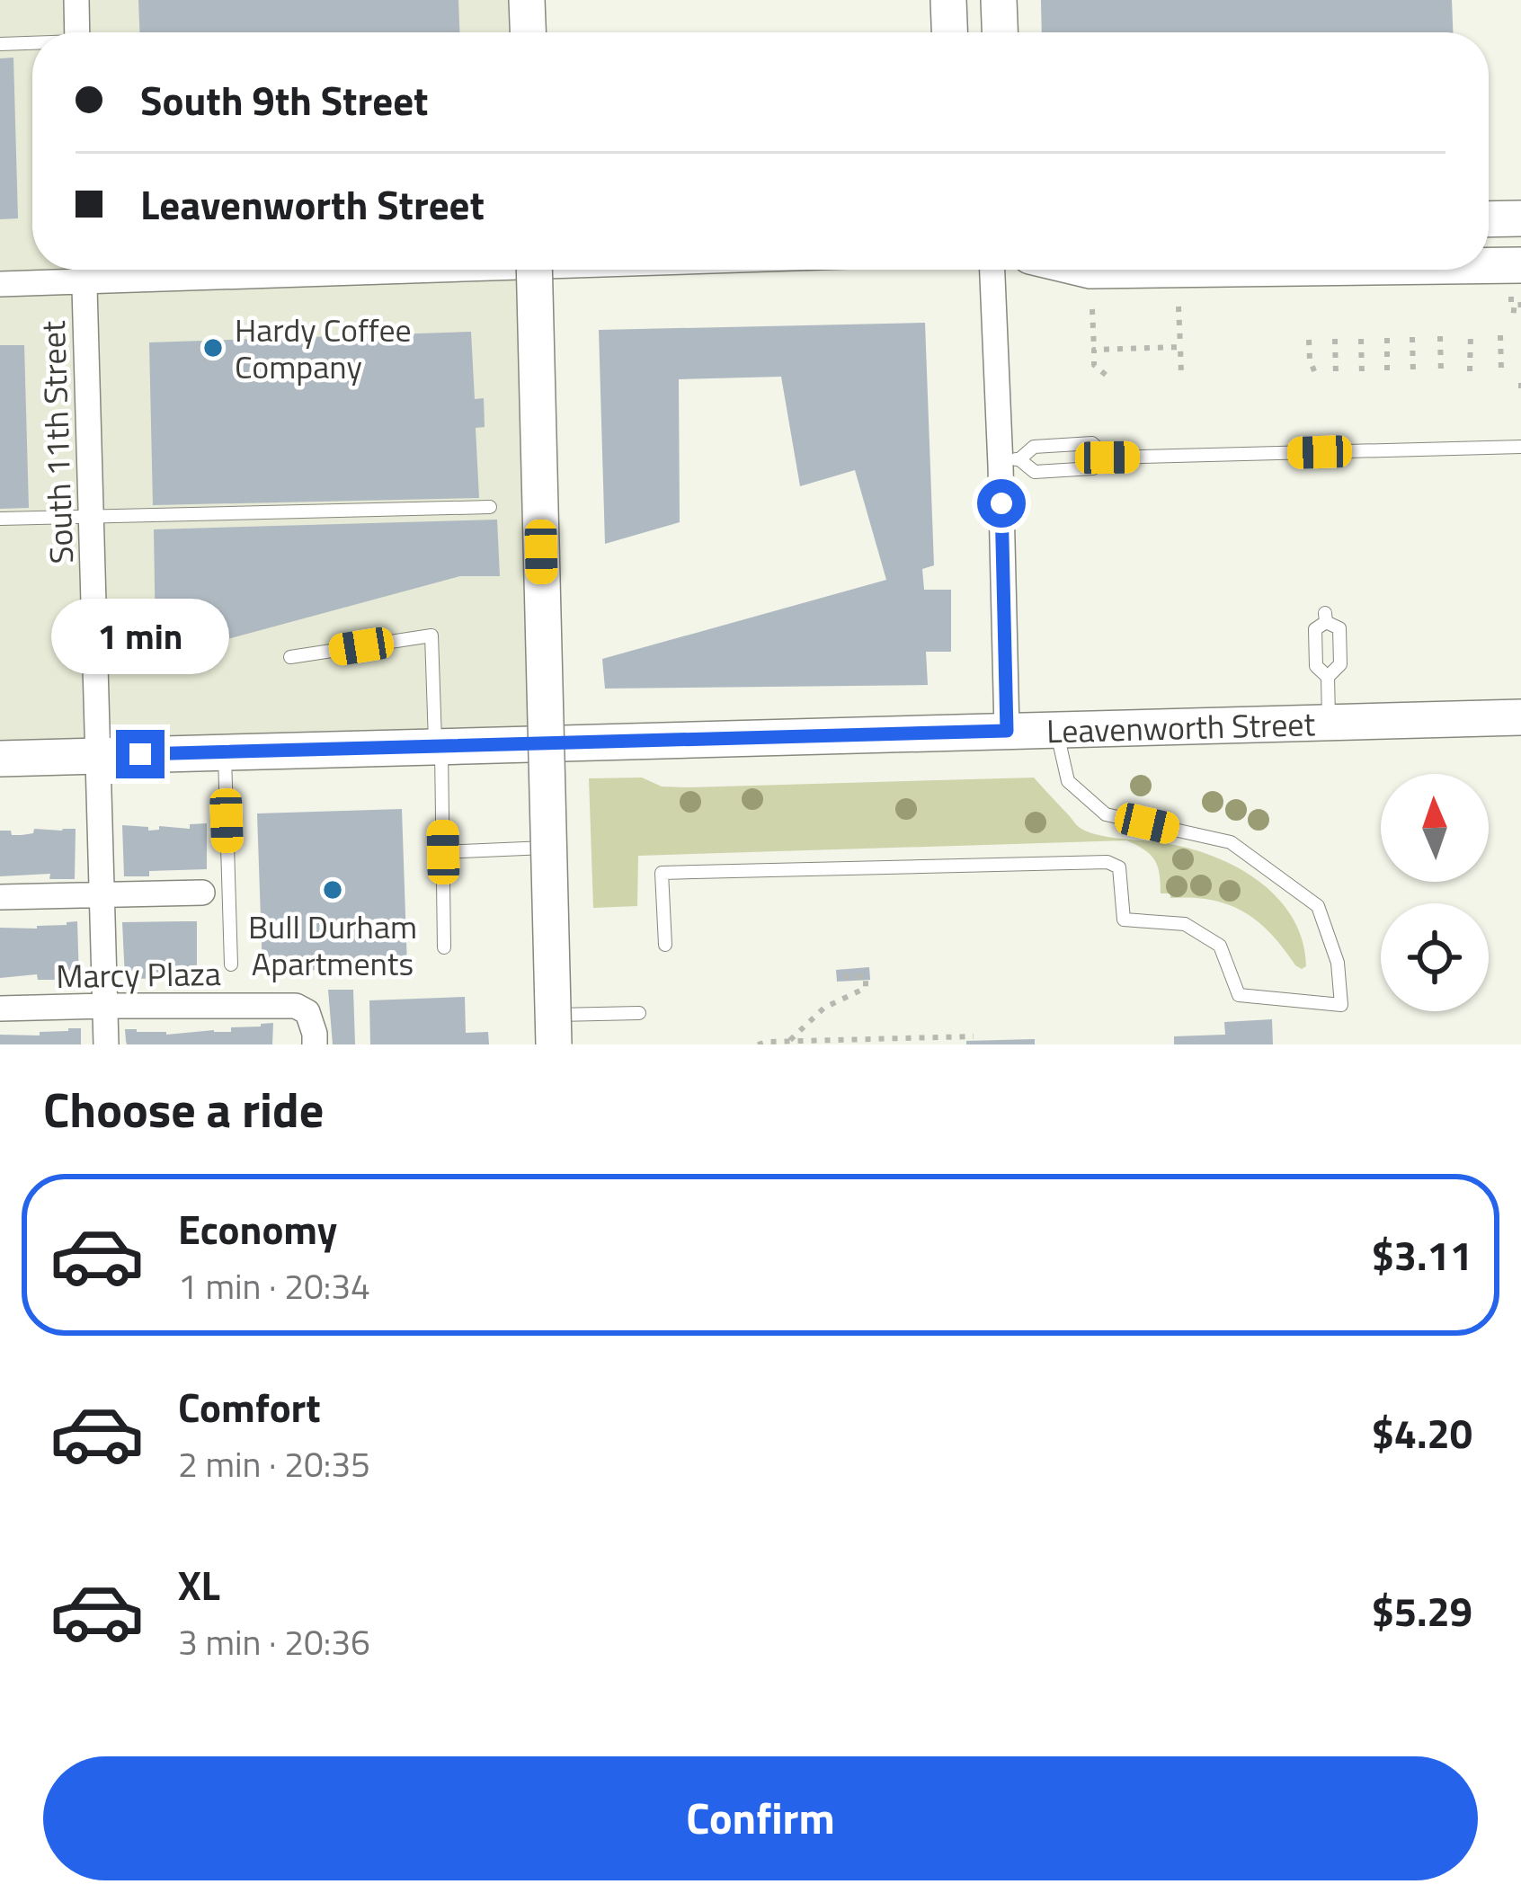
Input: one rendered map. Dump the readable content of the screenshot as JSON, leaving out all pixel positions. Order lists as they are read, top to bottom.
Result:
{
  "streets": {
    "street": ["South 11th Street", "Leavenworth Street", "Marcy Plaza"]
  },
  "crossings": [
    ["South 11th Street", "Leavenworth Street"],
    ["South 11th Street", "Marcy Plaza"]
  ],
  "places": ["Hardy Coffee Company", "Bull Durham Apartments"],
  "north": "top",
  "page": {
    "banner": ["South 9th Street", "Leavenworth Street"],
    "bubble": "1 min",
    "heading": "Choose a ride",
    "list": [
      {
        "name": "Economy",
        "note": "1 min · 20:34",
        "value": "$3.11"
      },
      {
        "name": "Comfort",
        "note": "2 min · 20:35",
        "value": "$4.20"
      },
      {
        "name": "XL",
        "note": "3 min · 20:36",
        "value": "$5.29"
      }
    ],
    "buttons": "Confirm"
  }
}
